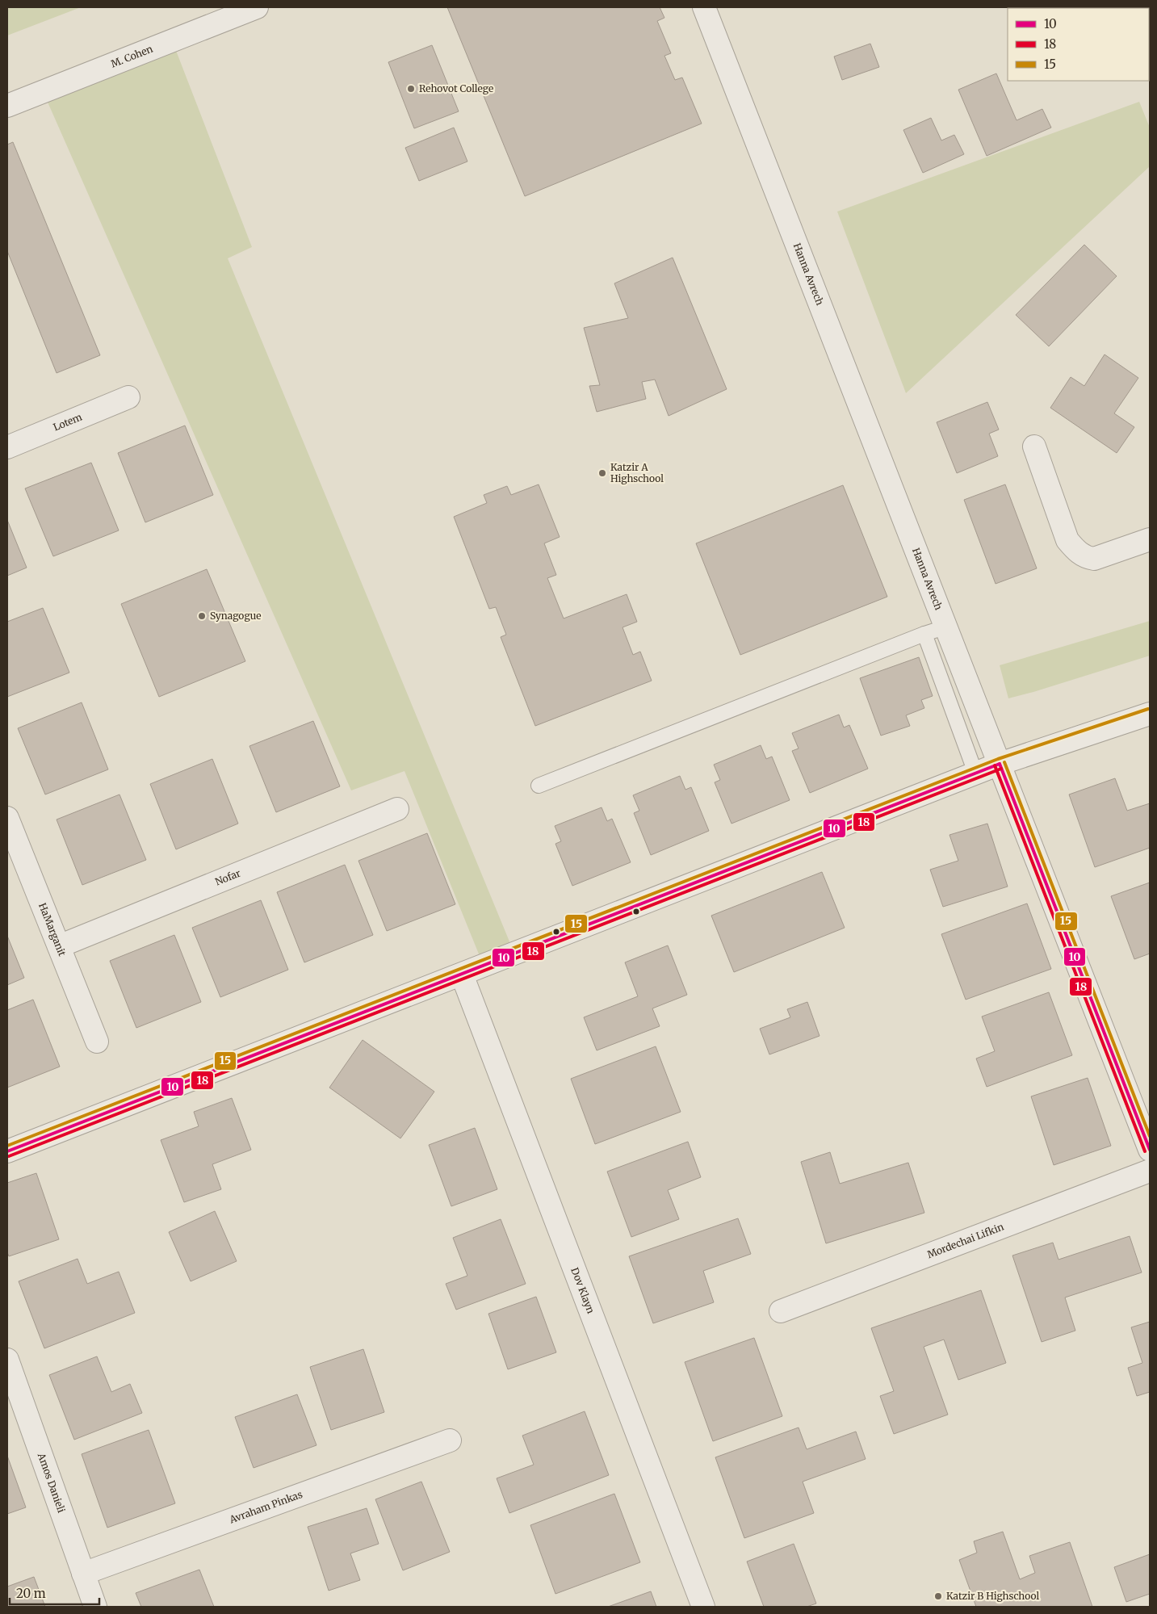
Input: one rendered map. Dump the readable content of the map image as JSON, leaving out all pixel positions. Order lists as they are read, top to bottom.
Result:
{
  "streets": {
    "street": [
      "M. Cohen",
      "Hanna Avrech",
      "Lotem",
      "Nofar",
      "HaMarganit",
      "Mordechai Lifkin",
      "Dov Klayn",
      "Amos Danieli",
      "Avraham Pinkas"
    ]
  },
  "crossings": [
    ["Nofar", "HaMarganit"],
    ["Amos Danieli", "Avraham Pinkas"]
  ],
  "places": [
    "Rehovot College",
    "Katzir A Highschool",
    "Synagogue",
    "Katzir B Highschool"
  ],
  "lines": ["transit line 15", "transit line 10", "transit line 18"],
  "legend": ["10", "18", "15"],
  "scale_bar": "20 m"
}
